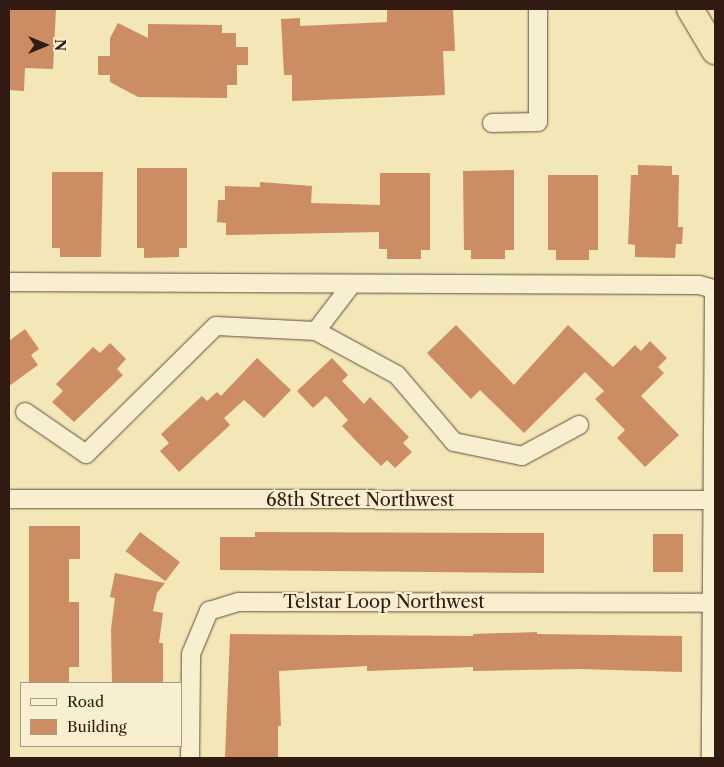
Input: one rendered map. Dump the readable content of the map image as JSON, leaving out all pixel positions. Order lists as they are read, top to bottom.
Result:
{
  "streets": {
    "street": ["68th Street Northwest", "Telstar Loop Northwest"]
  },
  "legend": ["Road", "Building"],
  "north": "right"
}
